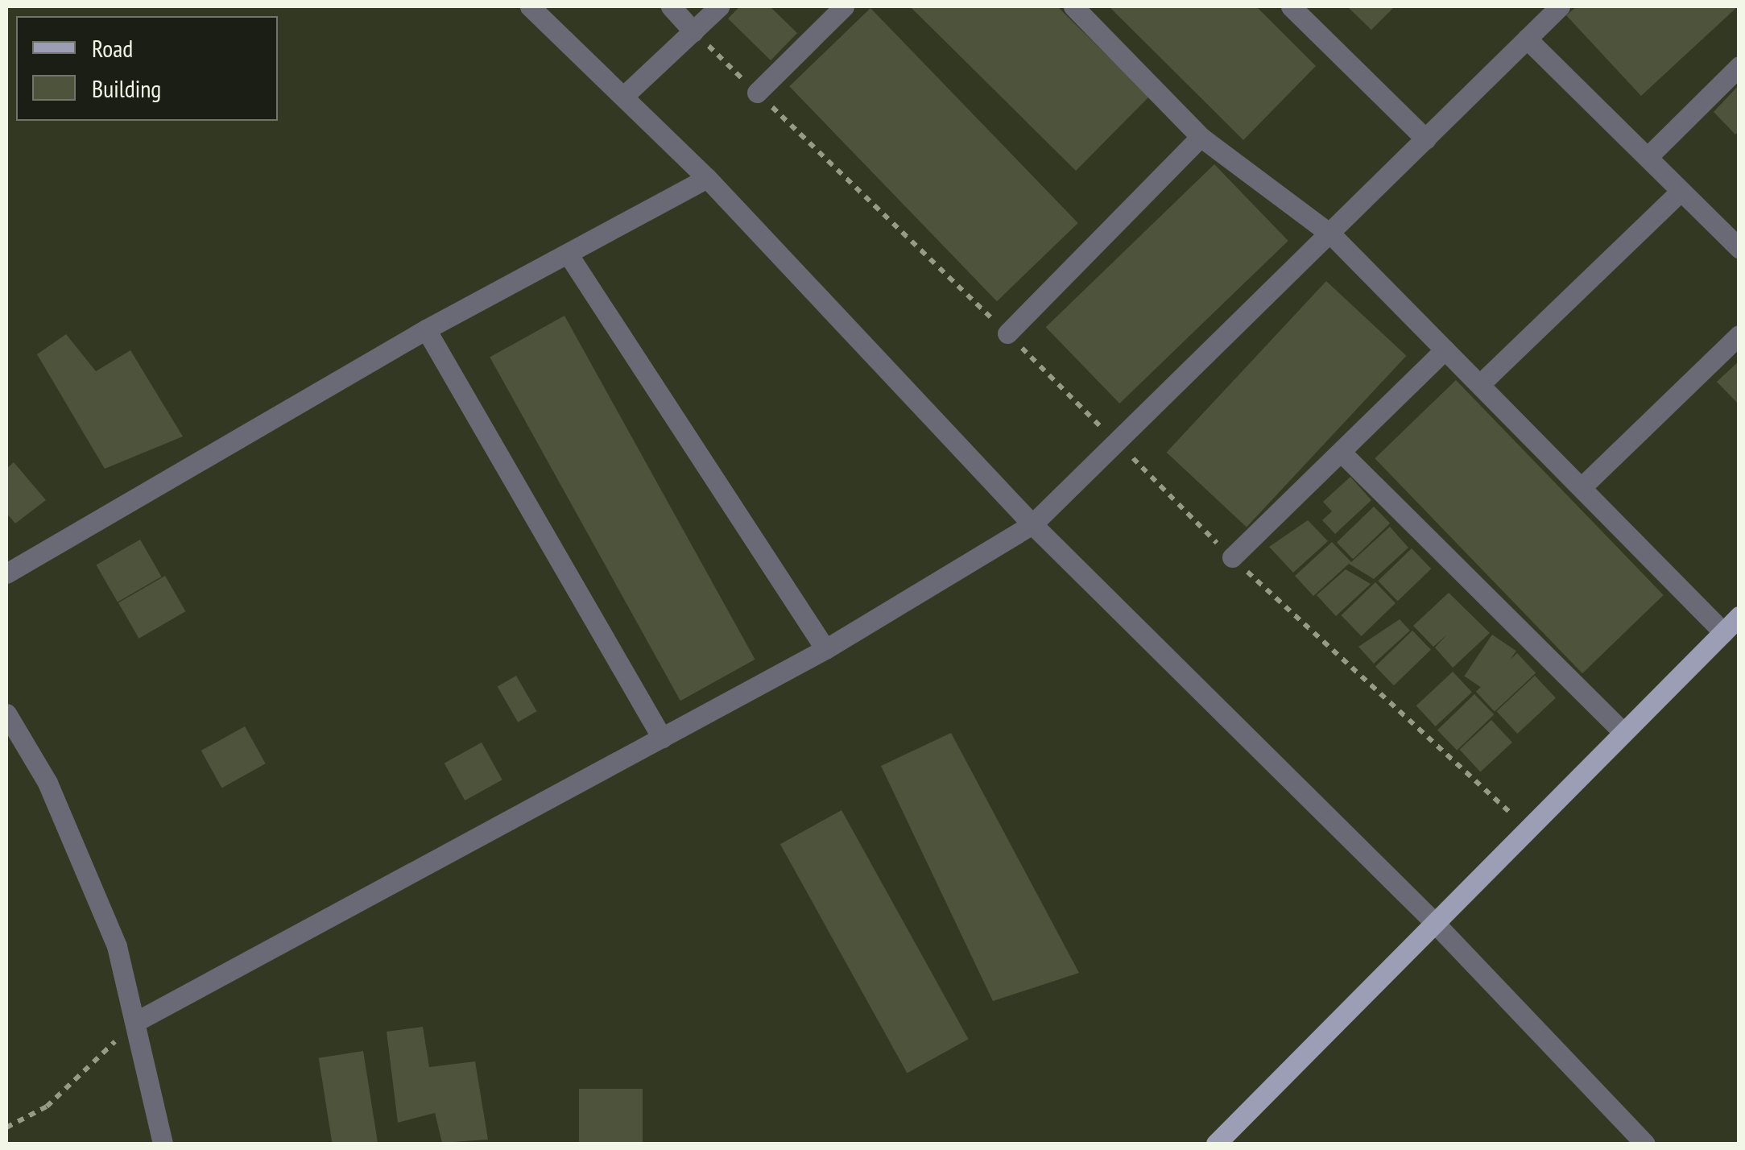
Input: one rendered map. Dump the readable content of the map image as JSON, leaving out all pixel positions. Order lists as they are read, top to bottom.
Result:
{
  "legend": ["Road", "Building"]
}
